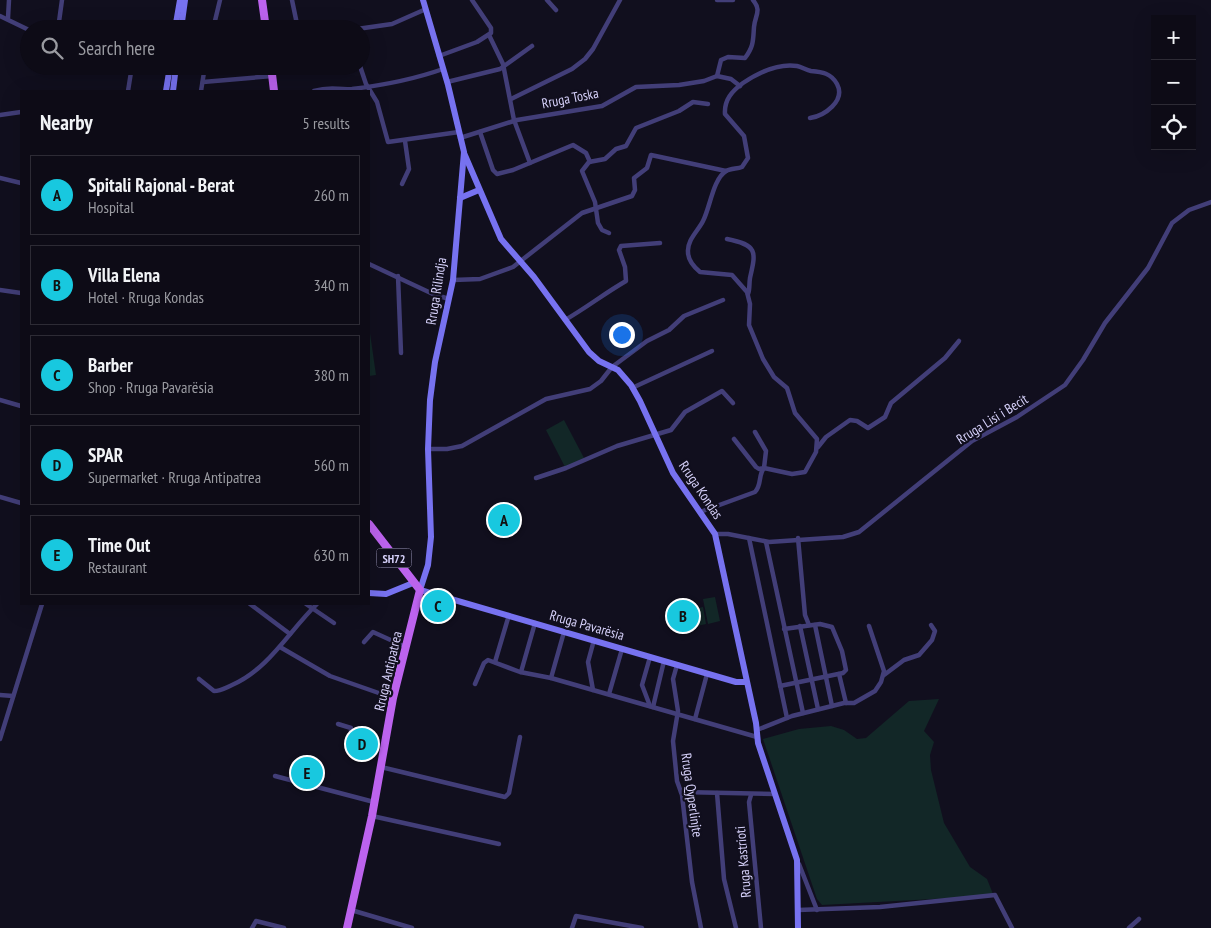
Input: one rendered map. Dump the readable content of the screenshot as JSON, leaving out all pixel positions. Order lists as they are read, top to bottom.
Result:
{
  "streets": {
    "main road": ["SH72", "Rruga Antipatrea"],
    "street": [
      "Rruga Toska",
      "Rruga Rilindja",
      "Rruga Lisi i Becit",
      "Rruga Kondas",
      "Rruga Pavarësia",
      "Rruga Qyperlinjte",
      "Rruga Kastrioti"
    ]
  },
  "crossings": [
    ["Rruga Toska", "Rruga Rilindja"],
    ["Rruga Rilindja", "Rruga Kondas"],
    ["Rruga Rilindja", "SH72"],
    ["Rruga Rilindja", "Rruga Pavarësia"],
    ["Rruga Rilindja", "Rruga Antipatrea"],
    ["Rruga Lisi i Becit", "Rruga Kondas"],
    ["Rruga Kondas", "Rruga Pavarësia"],
    ["SH72", "Rruga Pavarësia"],
    ["SH72", "Rruga Antipatrea"],
    ["Rruga Pavarësia", "Rruga Antipatrea"],
    ["Rruga Pavarësia", "Rruga Qyperlinjte"]
  ],
  "page": {
    "map_buttons": ["+", "−"],
    "search": "Search here",
    "heading": ["Nearby", "5 results"],
    "list": [
      {
        "mark": "A",
        "name": "Spitali Rajonal - Berat",
        "note": "Hospital",
        "value": "260 m"
      },
      {
        "mark": "B",
        "name": "Villa Elena",
        "note": "Hotel · Rruga Kondas",
        "value": "340 m"
      },
      {
        "mark": "C",
        "name": "Barber",
        "note": "Shop · Rruga Pavarësia",
        "value": "380 m"
      },
      {
        "mark": "D",
        "name": "SPAR",
        "note": "Supermarket · Rruga Antipatrea",
        "value": "560 m"
      },
      {
        "mark": "E",
        "name": "Time Out",
        "note": "Restaurant",
        "value": "630 m"
      }
    ],
    "pins": [
      "A",
      "C",
      "B",
      "D",
      "E"
    ]
  }
}
